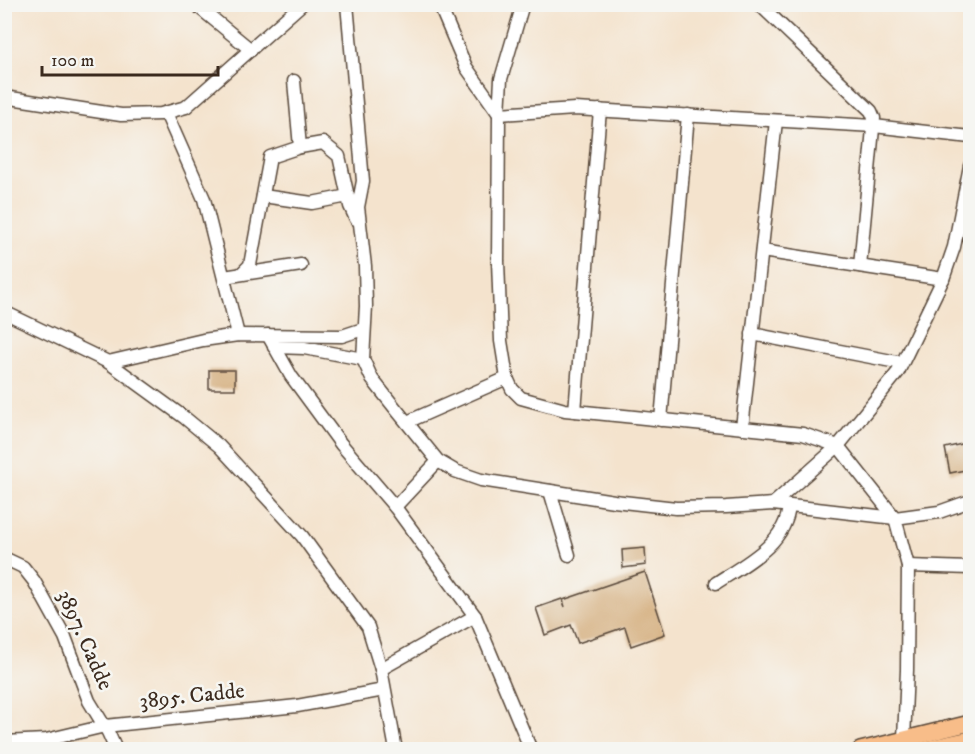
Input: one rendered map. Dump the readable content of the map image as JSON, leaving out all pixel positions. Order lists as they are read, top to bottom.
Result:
{
  "streets": {
    "street": ["3897. Cadde", "3895. Cadde"]
  },
  "crossings": [
    ["3897. Cadde", "3895. Cadde"]
  ],
  "scale_bar": "100 m"
}
